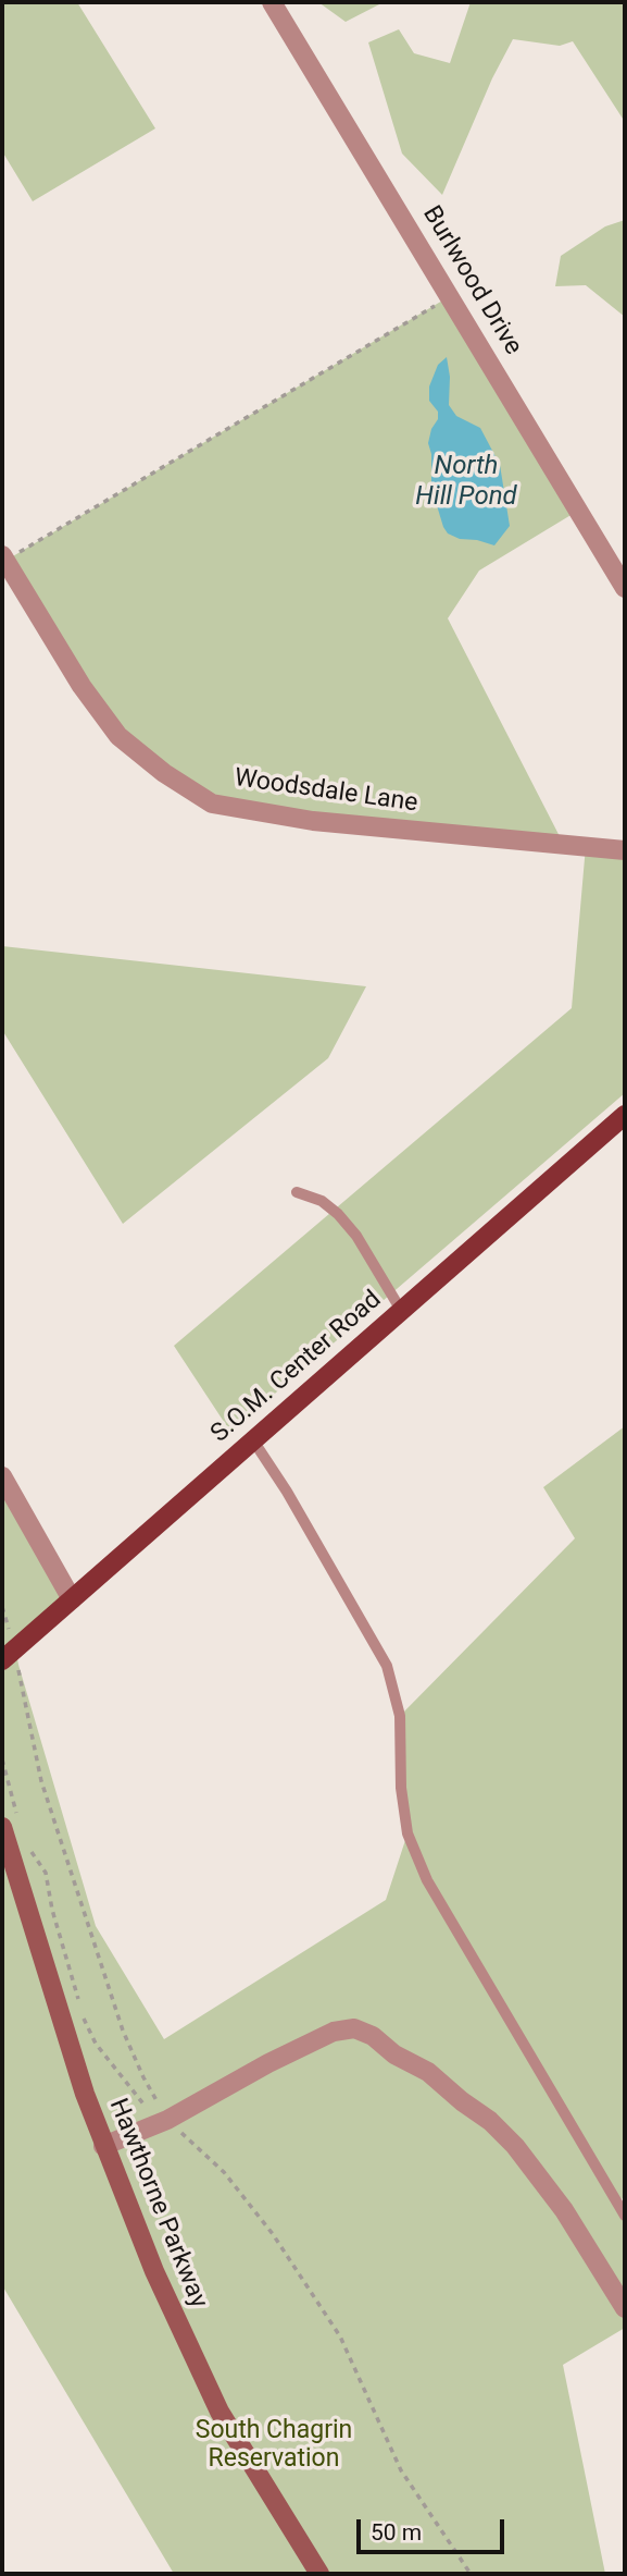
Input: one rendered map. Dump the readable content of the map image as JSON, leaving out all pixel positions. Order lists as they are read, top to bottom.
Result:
{
  "streets": {
    "main road": ["S.O.M. Center Road"],
    "street": ["Burlwood Drive", "Woodsdale Lane", "Hawthorne Parkway"]
  },
  "water": ["North Hill Pond"],
  "parks": ["South Chagrin Reservation"],
  "scale_bar": "50 m"
}
